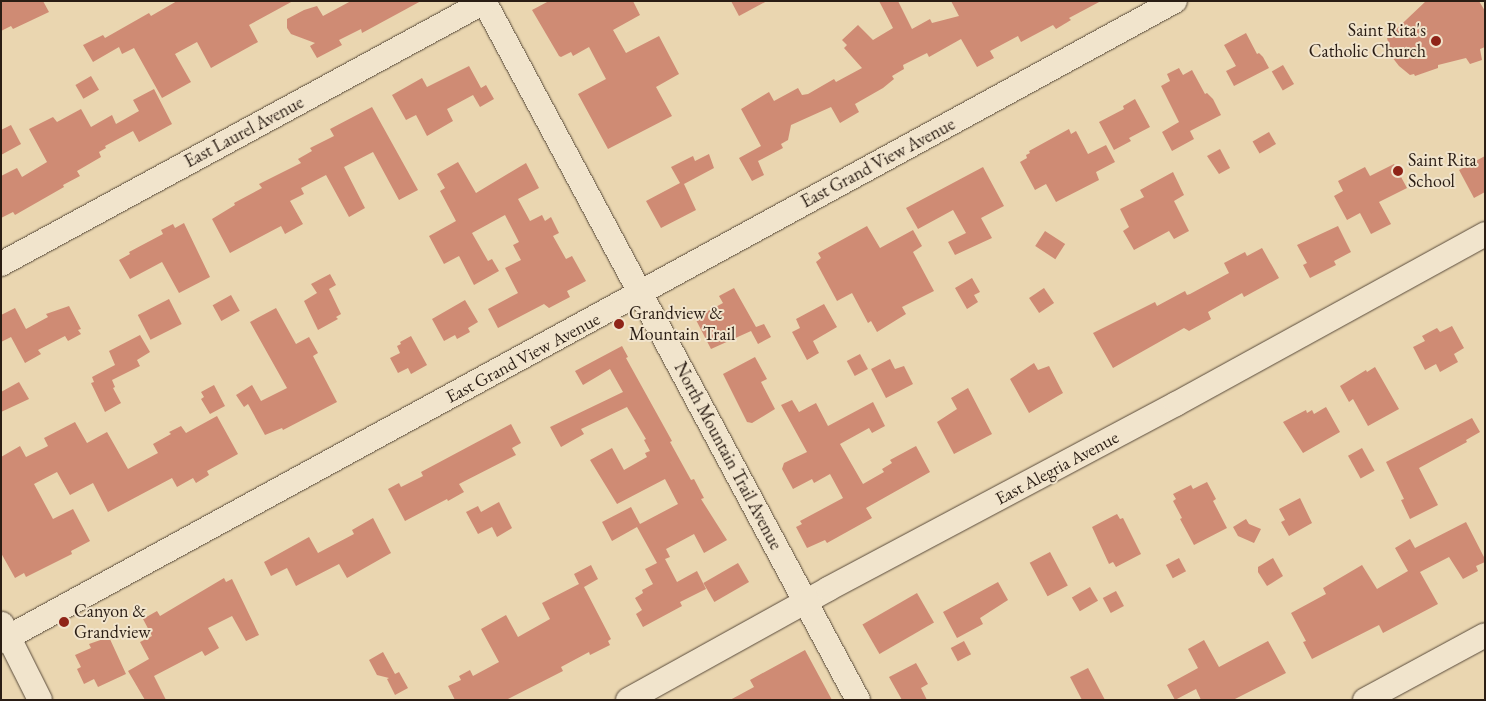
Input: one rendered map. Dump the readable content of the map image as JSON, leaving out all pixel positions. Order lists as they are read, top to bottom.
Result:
{
  "streets": {
    "street": [
      "East Laurel Avenue",
      "East Grand View Avenue",
      "North Mountain Trail Avenue",
      "East Alegria Avenue"
    ]
  },
  "crossings": [
    ["East Laurel Avenue", "North Mountain Trail Avenue"],
    ["East Grand View Avenue", "North Mountain Trail Avenue"],
    ["North Mountain Trail Avenue", "East Alegria Avenue"]
  ],
  "places": [
    "Saint Rita's Catholic Church",
    "Saint Rita School",
    "Grandview & Mountain Trail",
    "Canyon & Grandview"
  ]
}
